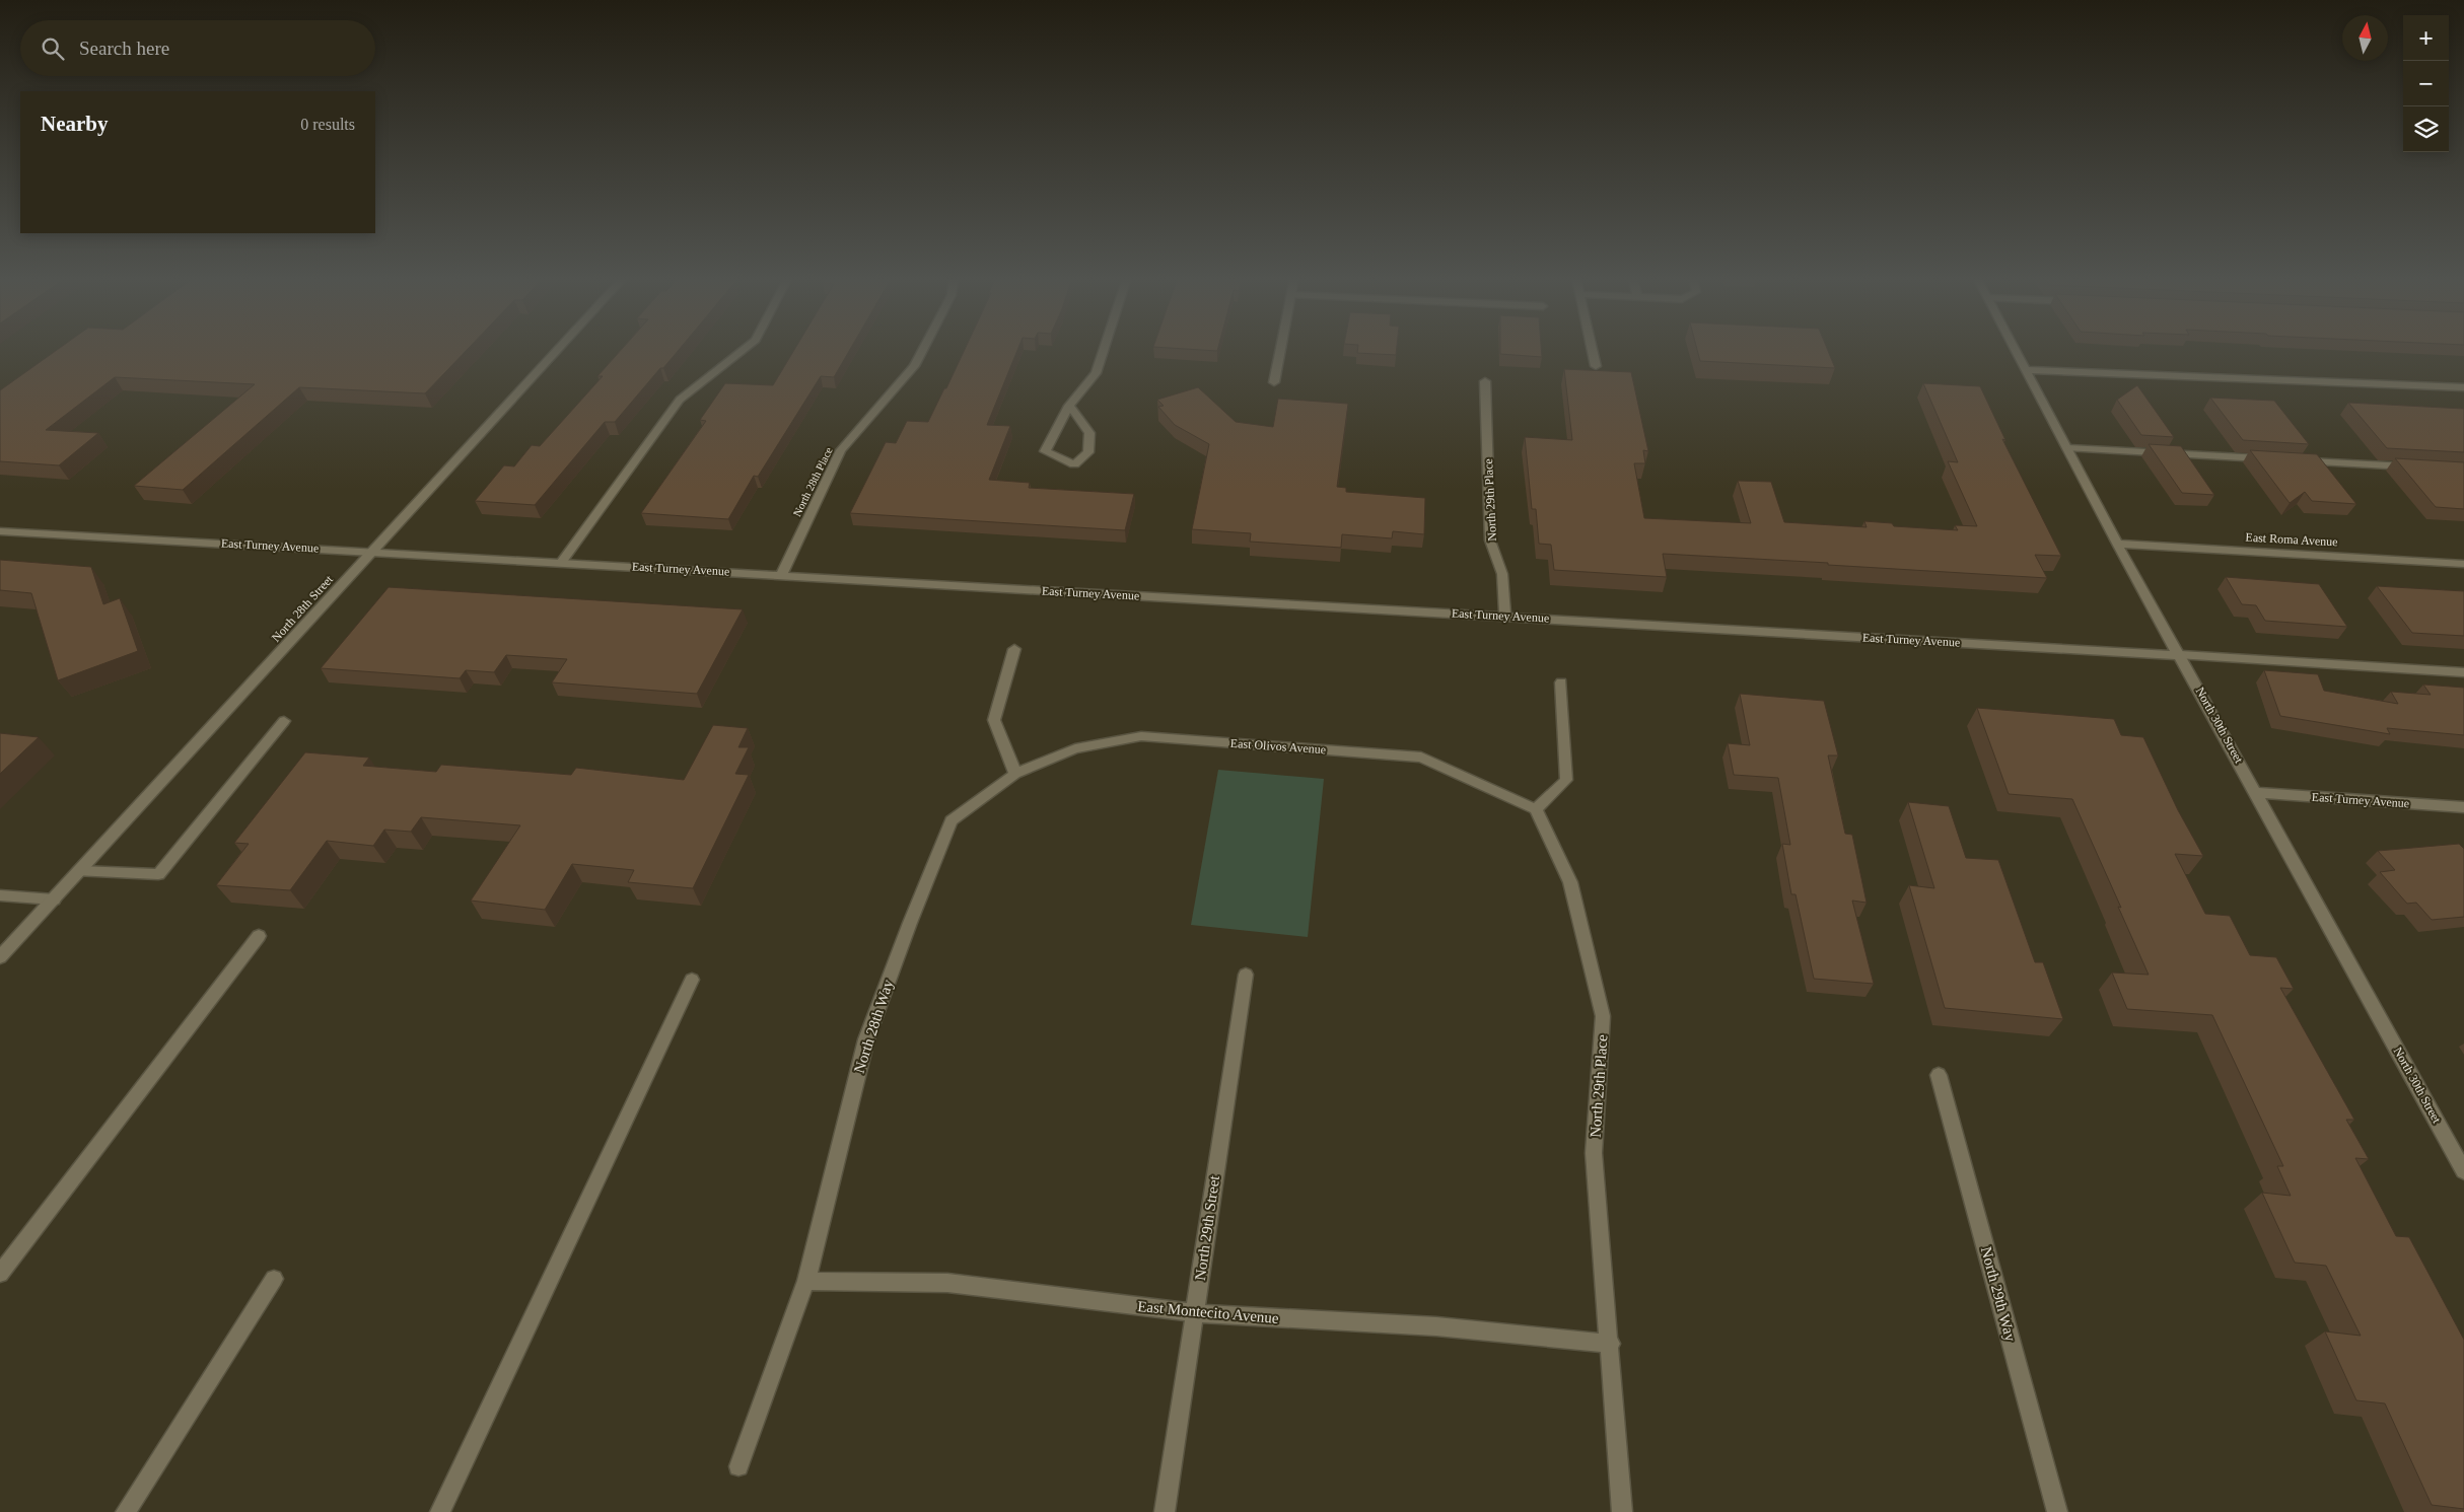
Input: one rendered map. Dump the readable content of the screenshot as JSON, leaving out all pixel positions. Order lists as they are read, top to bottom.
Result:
{
  "streets": {
    "street": [
      "North 28th Place",
      "North 29th Place",
      "East Roma Avenue",
      "East Turney Avenue",
      "North 28th Street",
      "North 30th Street",
      "East Olivos Avenue",
      "North 28th Way",
      "North 29th Street",
      "North 29th Way",
      "East Montecito Avenue"
    ]
  },
  "crossings": [
    ["North 28th Place", "East Turney Avenue"],
    ["North 29th Place", "East Turney Avenue"],
    ["North 29th Place", "East Olivos Avenue"],
    ["North 29th Place", "East Montecito Avenue"],
    ["East Roma Avenue", "North 30th Street"],
    ["East Turney Avenue", "North 28th Street"],
    ["East Turney Avenue", "North 30th Street"],
    ["East Olivos Avenue", "North 28th Way"],
    ["North 28th Way", "East Montecito Avenue"],
    ["North 29th Street", "East Montecito Avenue"]
  ],
  "north": "top",
  "page": {
    "map_buttons": ["+", "−"],
    "search": "Search here",
    "heading": ["Nearby", "0 results"]
  }
}
